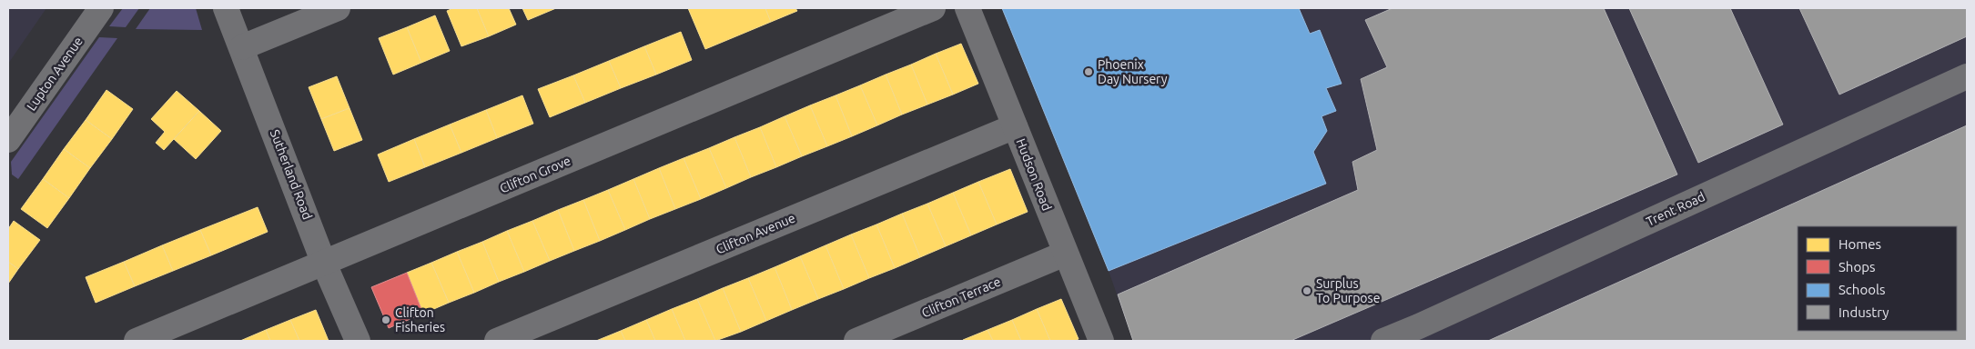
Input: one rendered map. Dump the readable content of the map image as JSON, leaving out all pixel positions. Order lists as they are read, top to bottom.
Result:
{
  "streets": {
    "street": [
      "Lupton Avenue",
      "Sutherland Road",
      "Clifton Grove",
      "Hudson Road",
      "Trent Road",
      "Clifton Avenue",
      "Clifton Terrace"
    ]
  },
  "crossings": [
    ["Sutherland Road", "Clifton Grove"],
    ["Hudson Road", "Clifton Avenue"],
    ["Hudson Road", "Clifton Terrace"]
  ],
  "places": ["Phoenix Day Nursery", "Surplus To Purpose", "Clifton Fisheries"],
  "legend": [
    "Homes",
    "Shops",
    "Schools",
    "Industry"
  ]
}
